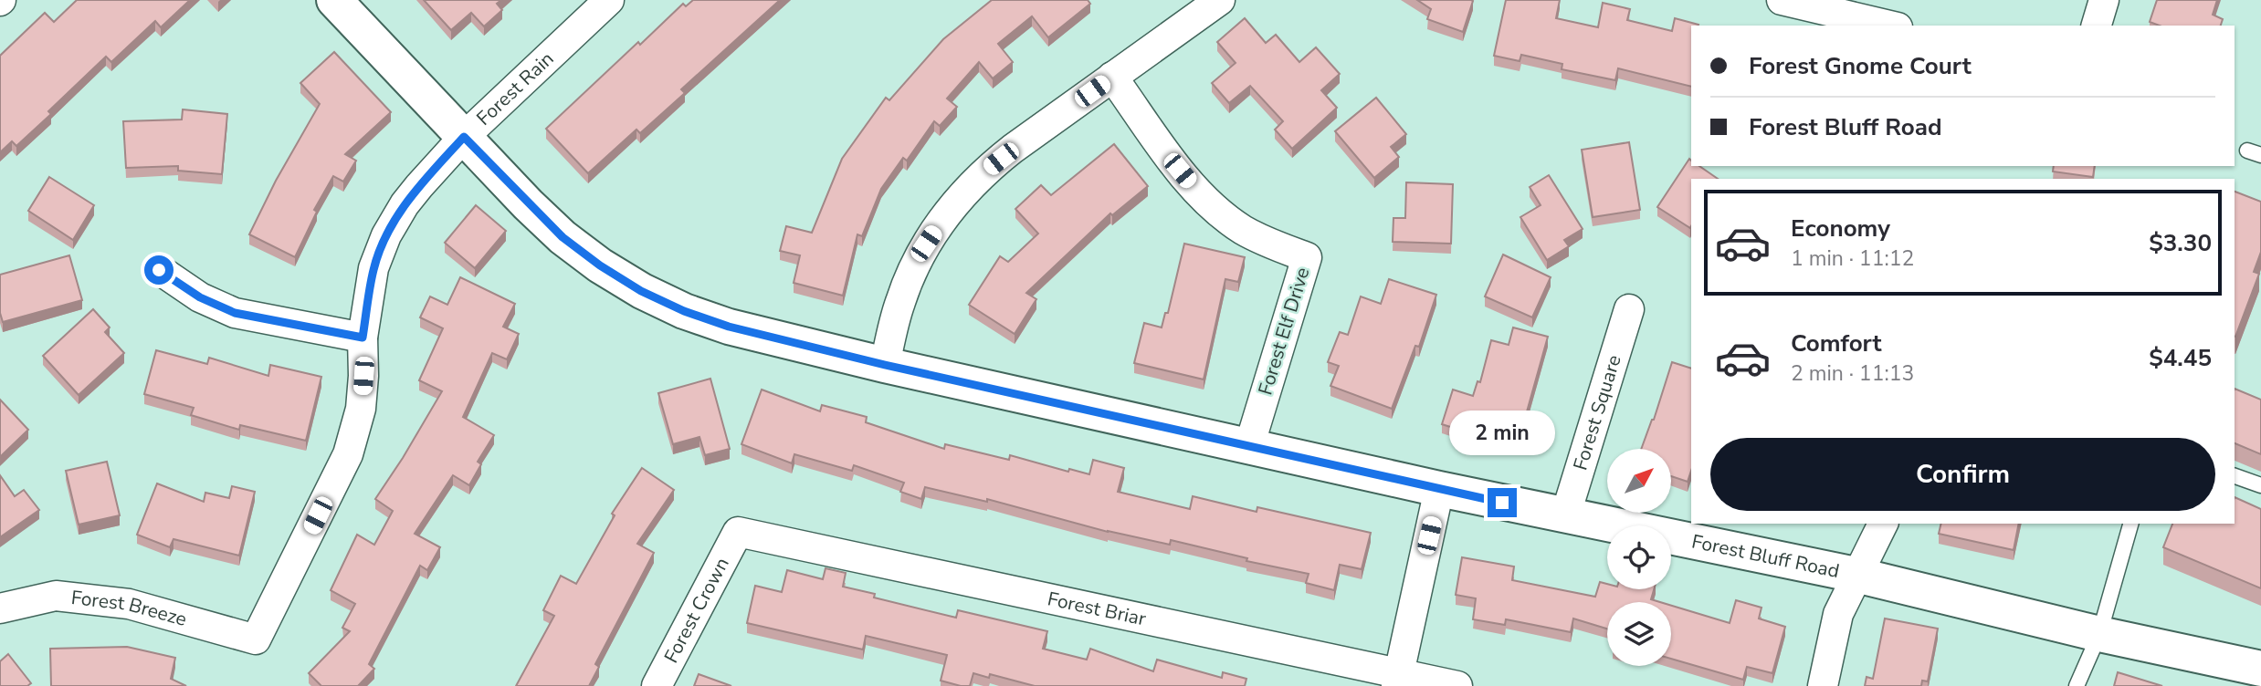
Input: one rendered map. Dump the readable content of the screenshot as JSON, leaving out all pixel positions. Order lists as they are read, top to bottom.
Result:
{
  "streets": {
    "street": [
      "Forest Rain",
      "Forest Elf Drive",
      "Forest Square",
      "Forest Bluff Road",
      "Forest Breeze",
      "Forest Crown",
      "Forest Briar"
    ]
  },
  "crossings": [
    ["Forest Rain", "Forest Bluff Road"],
    ["Forest Rain", "Forest Breeze"],
    ["Forest Elf Drive", "Forest Bluff Road"],
    ["Forest Square", "Forest Bluff Road"],
    ["Forest Crown", "Forest Briar"]
  ],
  "north": "top right",
  "page": {
    "banner": ["Forest Gnome Court", "Forest Bluff Road"],
    "list": [
      {
        "name": "Economy",
        "note": "1 min · 11:12",
        "value": "$3.30"
      },
      {
        "name": "Comfort",
        "note": "2 min · 11:13",
        "value": "$4.45"
      }
    ],
    "bubble": "2 min",
    "buttons": "Confirm"
  }
}
